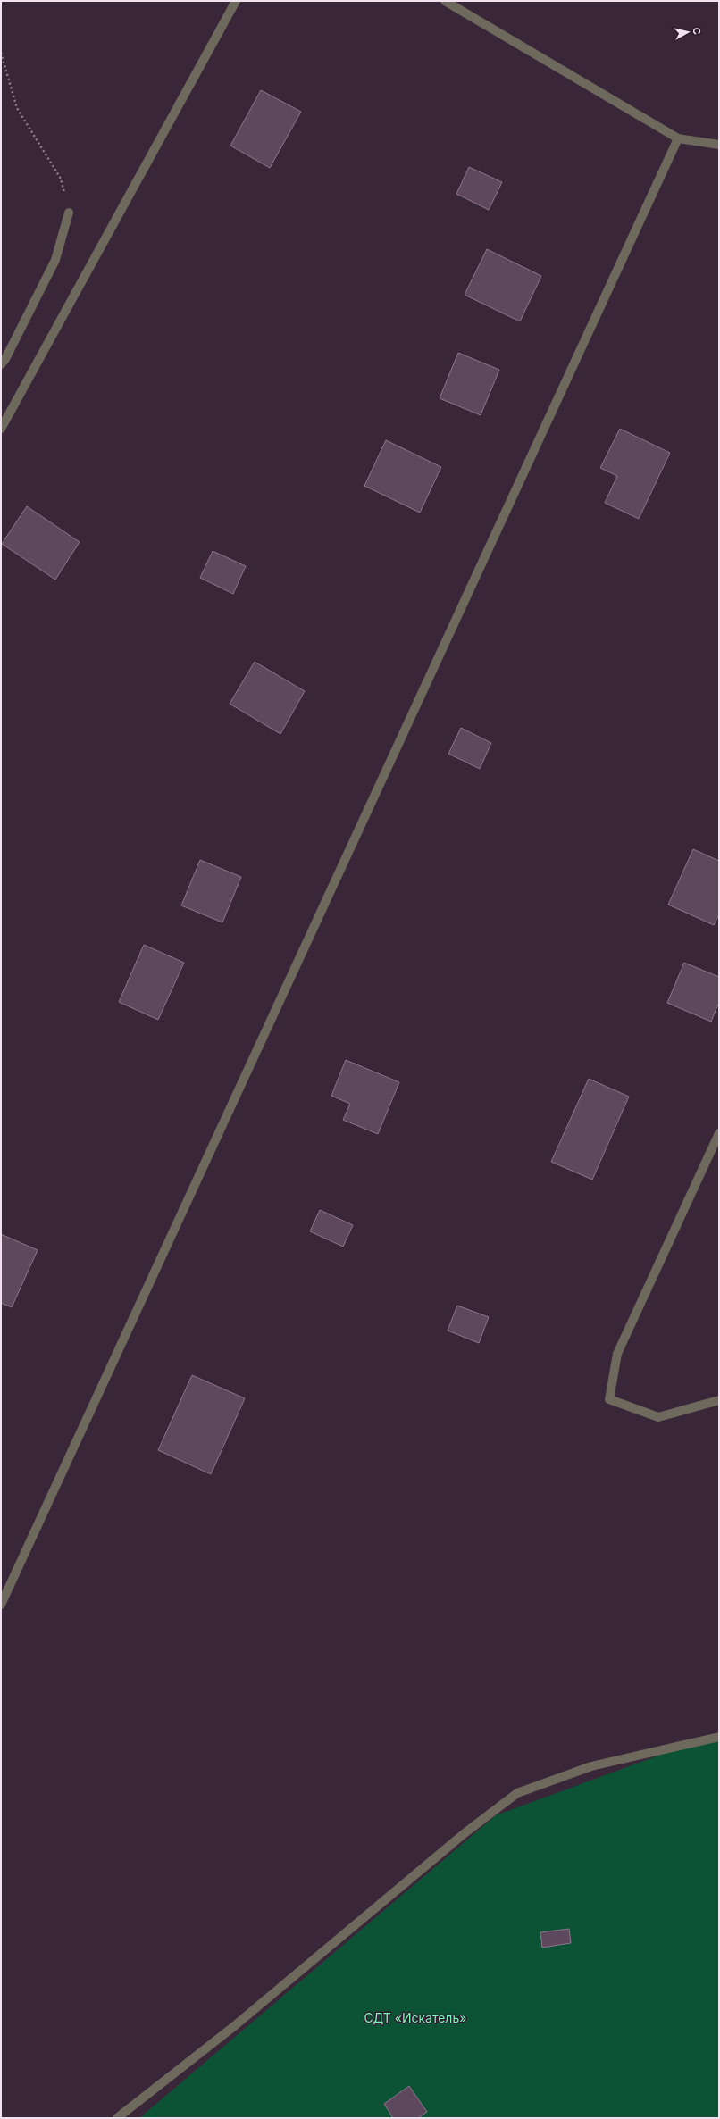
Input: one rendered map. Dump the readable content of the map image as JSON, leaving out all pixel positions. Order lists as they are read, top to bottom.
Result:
{
  "parks": ["СДТ «Искатель»"],
  "north": "right"
}
